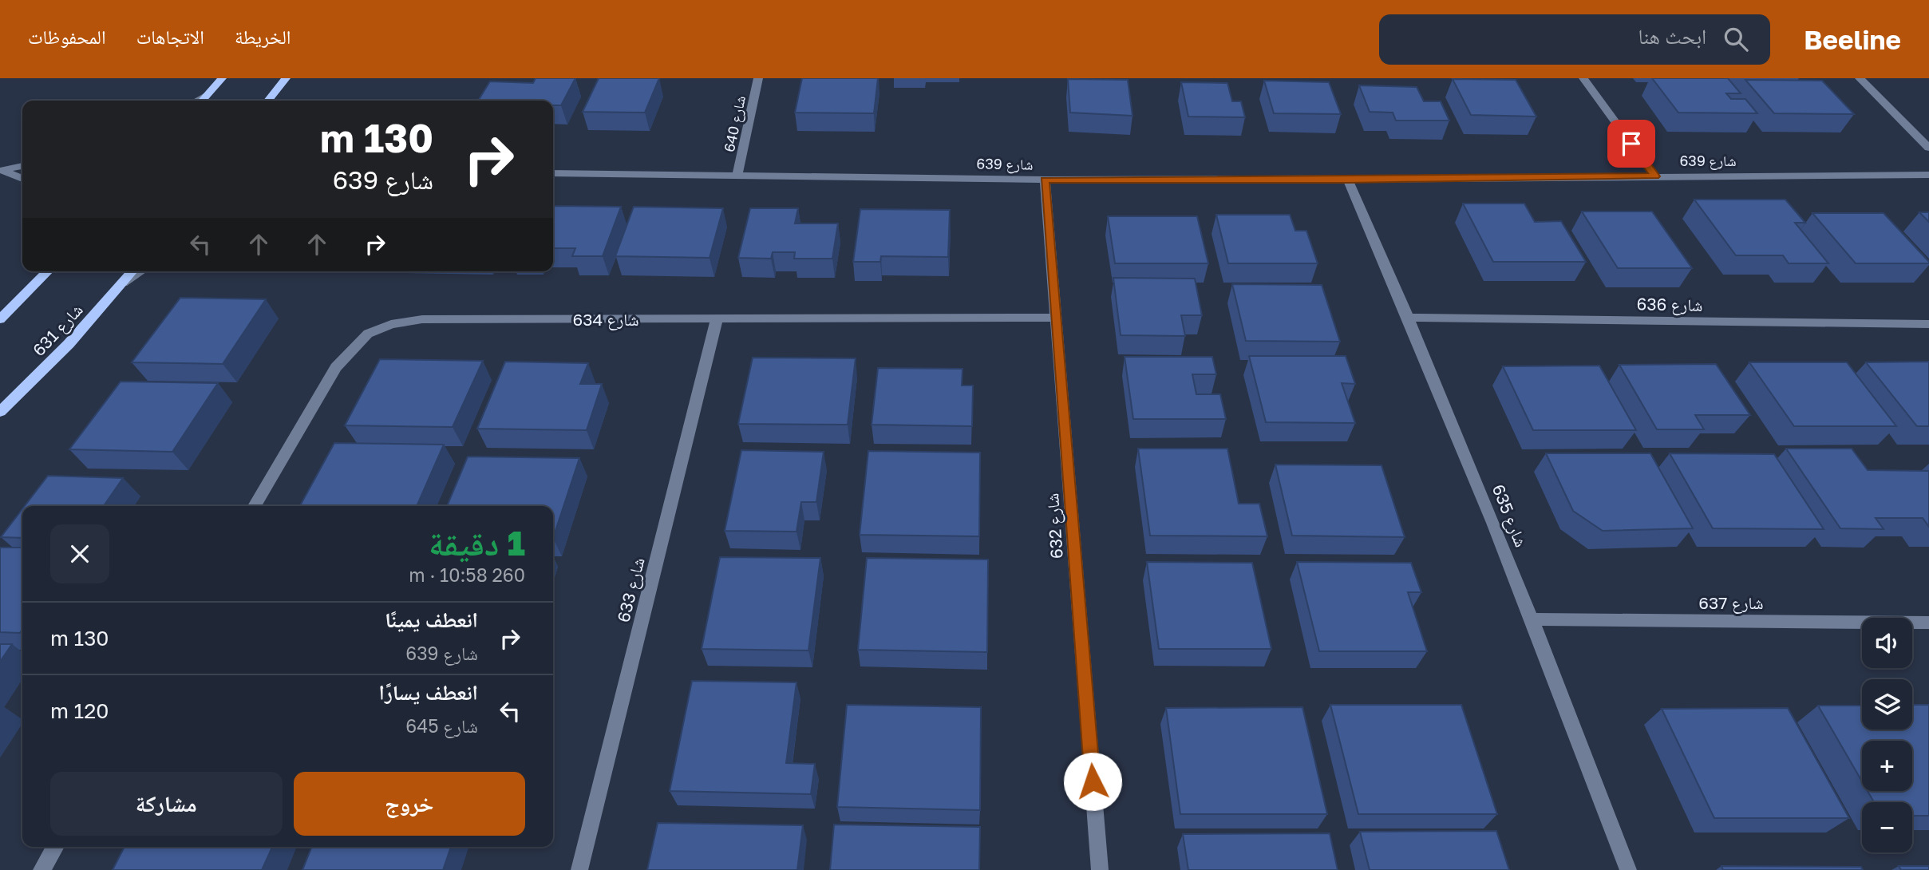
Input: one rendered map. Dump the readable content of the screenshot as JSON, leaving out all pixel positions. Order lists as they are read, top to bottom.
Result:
{
  "streets": {
    "main road": ["شارع 631"],
    "street": [
      "شارع 640",
      "شارع 639",
      "شارع 636",
      "شارع 634",
      "شارع 635",
      "شارع 632",
      "شارع 633",
      "شارع 637"
    ]
  },
  "crossings": [
    ["شارع 640", "شارع 639"],
    ["شارع 639", "شارع 635"],
    ["شارع 639", "شارع 632"],
    ["شارع 636", "شارع 635"],
    ["شارع 634", "شارع 632"],
    ["شارع 634", "شارع 633"],
    ["شارع 635", "شارع 637"]
  ],
  "page": {
    "header": "Beeline",
    "search": "ابحث هنا",
    "nav": ["الخريطة", "الاتجاهات", "المحفوظات"],
    "turn": ["130 m", "شارع 639"],
    "heading": ["1 دقيقة", "260 m · 10:58"],
    "list": [
      {
        "name": "انعطف يمينًا",
        "note": "شارع 639",
        "value": "130 m"
      },
      {
        "name": "انعطف يسارًا",
        "note": "شارع 645",
        "value": "120 m"
      }
    ],
    "map_buttons": ["+", "−"],
    "buttons": ["خروج", "مشاركة"]
  }
}
